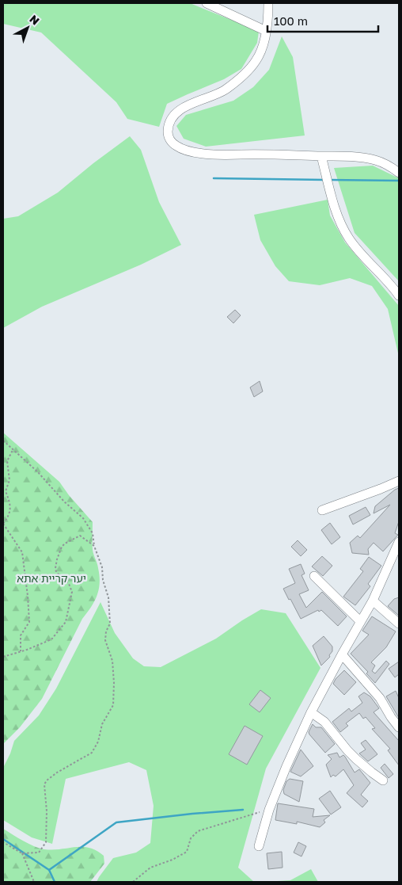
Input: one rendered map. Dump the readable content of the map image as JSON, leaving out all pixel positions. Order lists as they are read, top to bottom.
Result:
{
  "parks": ["יער קריית אתא"],
  "scale_bar": "100 m",
  "north": "top right"
}
